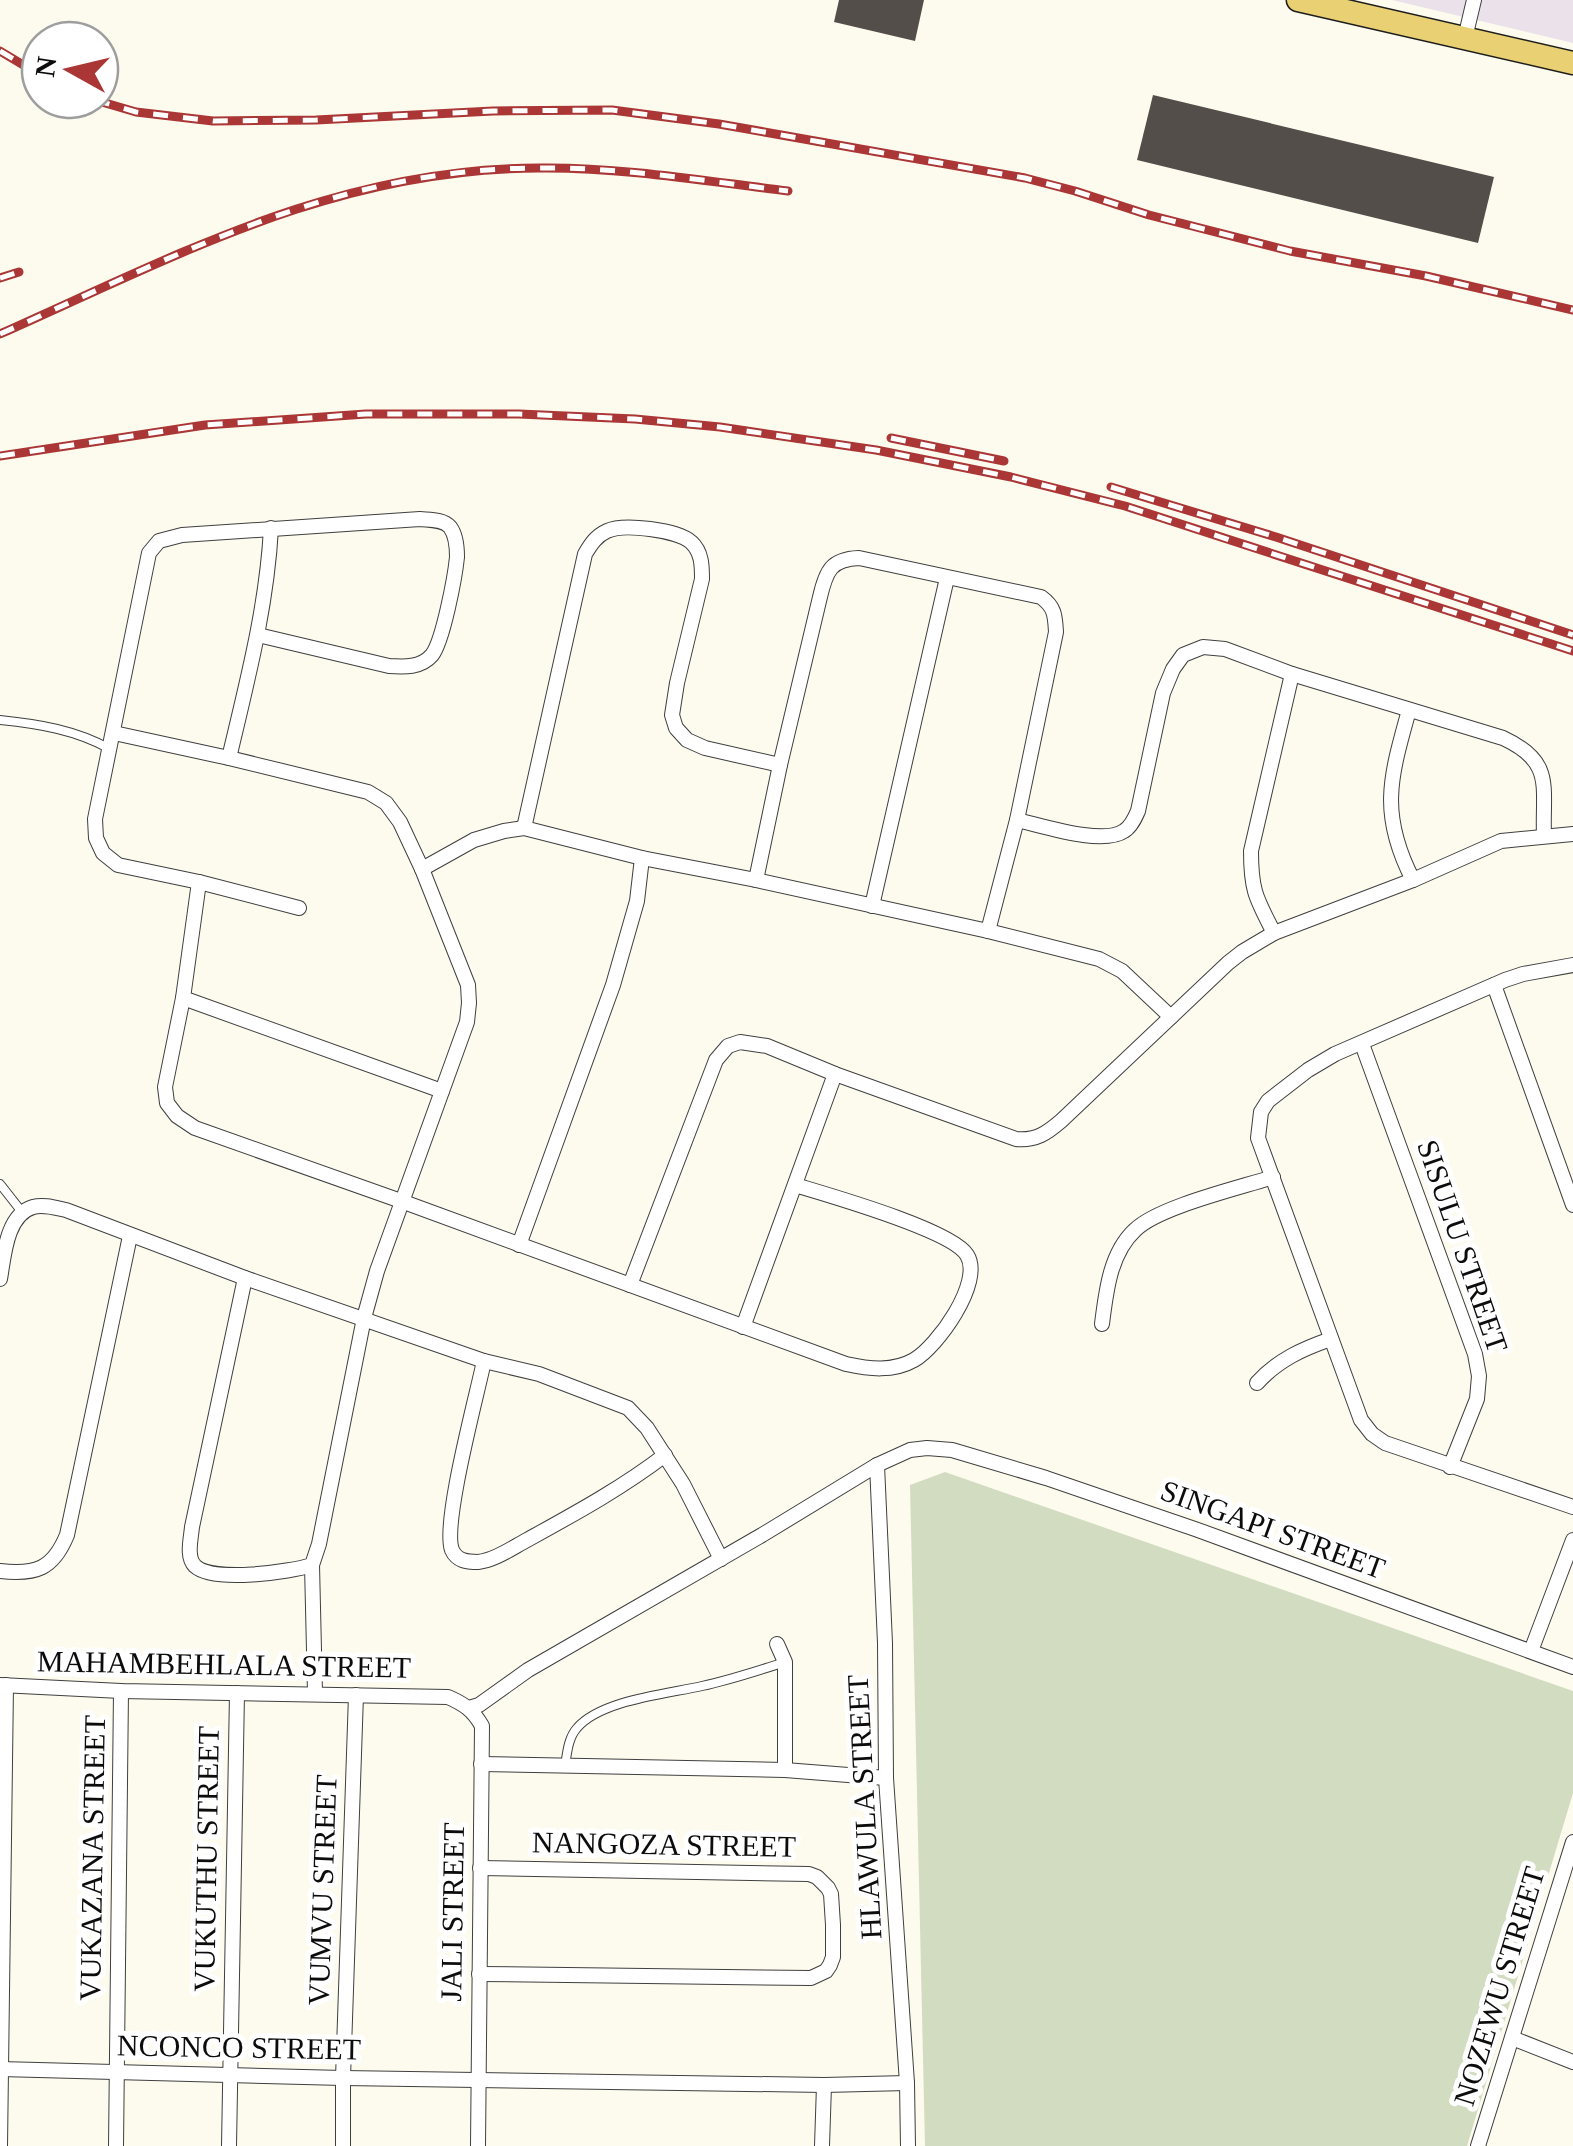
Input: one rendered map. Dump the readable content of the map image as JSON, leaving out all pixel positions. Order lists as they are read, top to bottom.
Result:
{
  "streets": {
    "street": [
      "SISULU STREET",
      "SINGAPI STREET",
      "MAHAMBEHLALA STREET",
      "HLAWULA STREET",
      "NANGOZA STREET",
      "VUKAZANA STREET",
      "VUKUTHU STREET",
      "VUMVU STREET",
      "JALI STREET",
      "NOZEWU STREET",
      "NCONCO STREET"
    ]
  },
  "crossings": [
    ["SINGAPI STREET", "HLAWULA STREET"],
    ["MAHAMBEHLALA STREET", "VUKAZANA STREET"],
    ["MAHAMBEHLALA STREET", "VUKUTHU STREET"],
    ["MAHAMBEHLALA STREET", "VUMVU STREET"],
    ["MAHAMBEHLALA STREET", "JALI STREET"],
    ["HLAWULA STREET", "NCONCO STREET"],
    ["NANGOZA STREET", "JALI STREET"],
    ["VUKAZANA STREET", "NCONCO STREET"],
    ["VUKUTHU STREET", "NCONCO STREET"],
    ["VUMVU STREET", "NCONCO STREET"],
    ["JALI STREET", "NCONCO STREET"]
  ],
  "north": "left"
}
